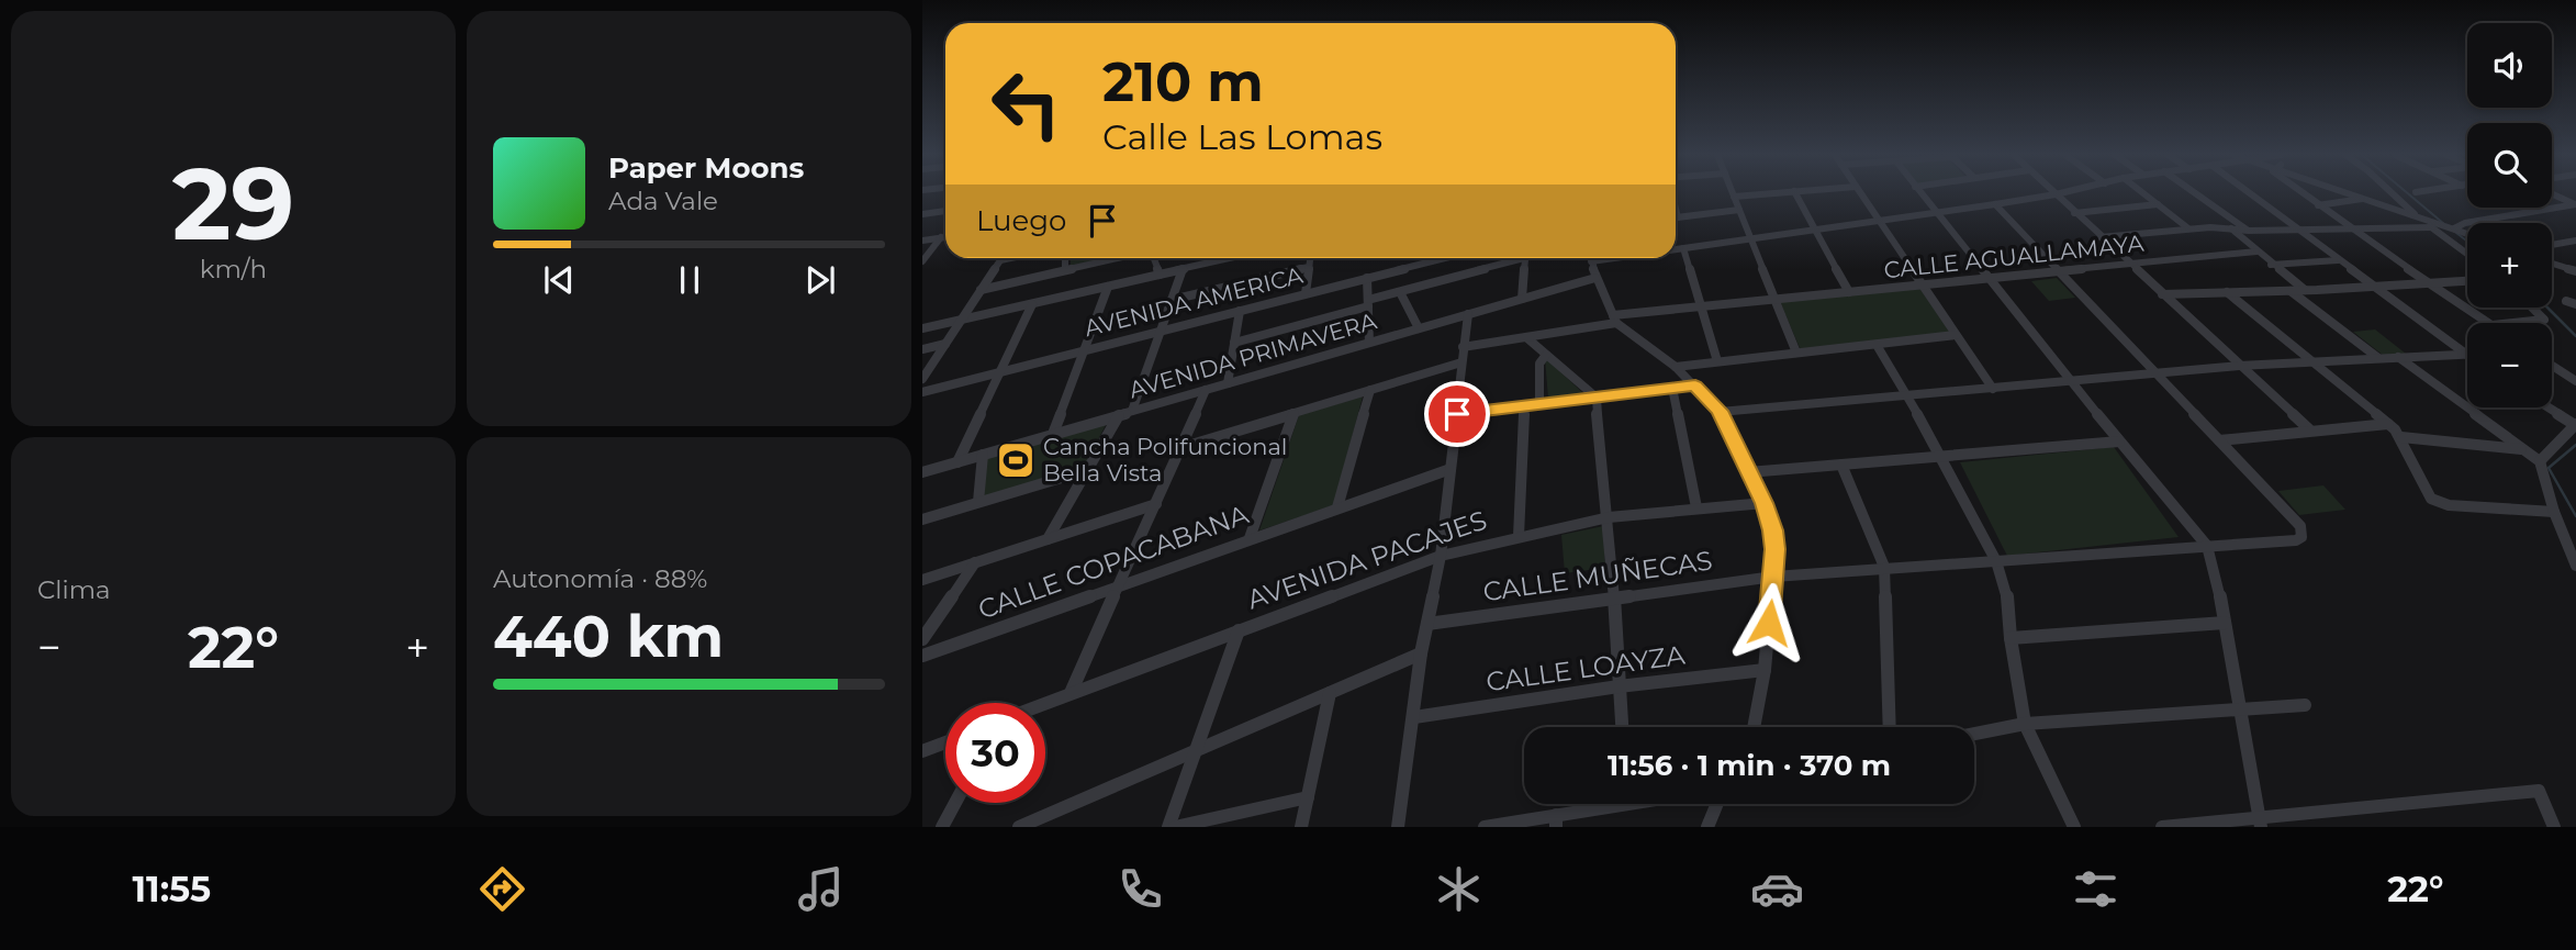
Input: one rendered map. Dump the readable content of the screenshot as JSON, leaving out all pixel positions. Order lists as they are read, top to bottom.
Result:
{
  "streets": {
    "street": [
      "CALLE AGUALLAMAYA",
      "AVENIDA AMERICA",
      "AVENIDA PRIMAVERA",
      "AVENIDA PACAJES",
      "CALLE COPACABANA",
      "CALLE MUÑECAS",
      "CALLE LOAYZA"
    ]
  },
  "places": {
    "sports": ["Cancha Polifuncional Bella Vista"]
  },
  "page": {
    "tile": [
      ["29", "km/h"],
      "Clima",
      ["Autonomía · 88%", "440 km"]
    ],
    "map_buttons": ["+", "−"],
    "turn": ["210 m", "Calle Las Lomas"],
    "song": ["Paper Moons", "Ada Vale"],
    "then": "Luego",
    "heat": ["−", "22°", "+"],
    "limit": "30",
    "trip": "11:56 · 1 min · 370 m",
    "tabs": ["11:55", "22°"]
  }
}
